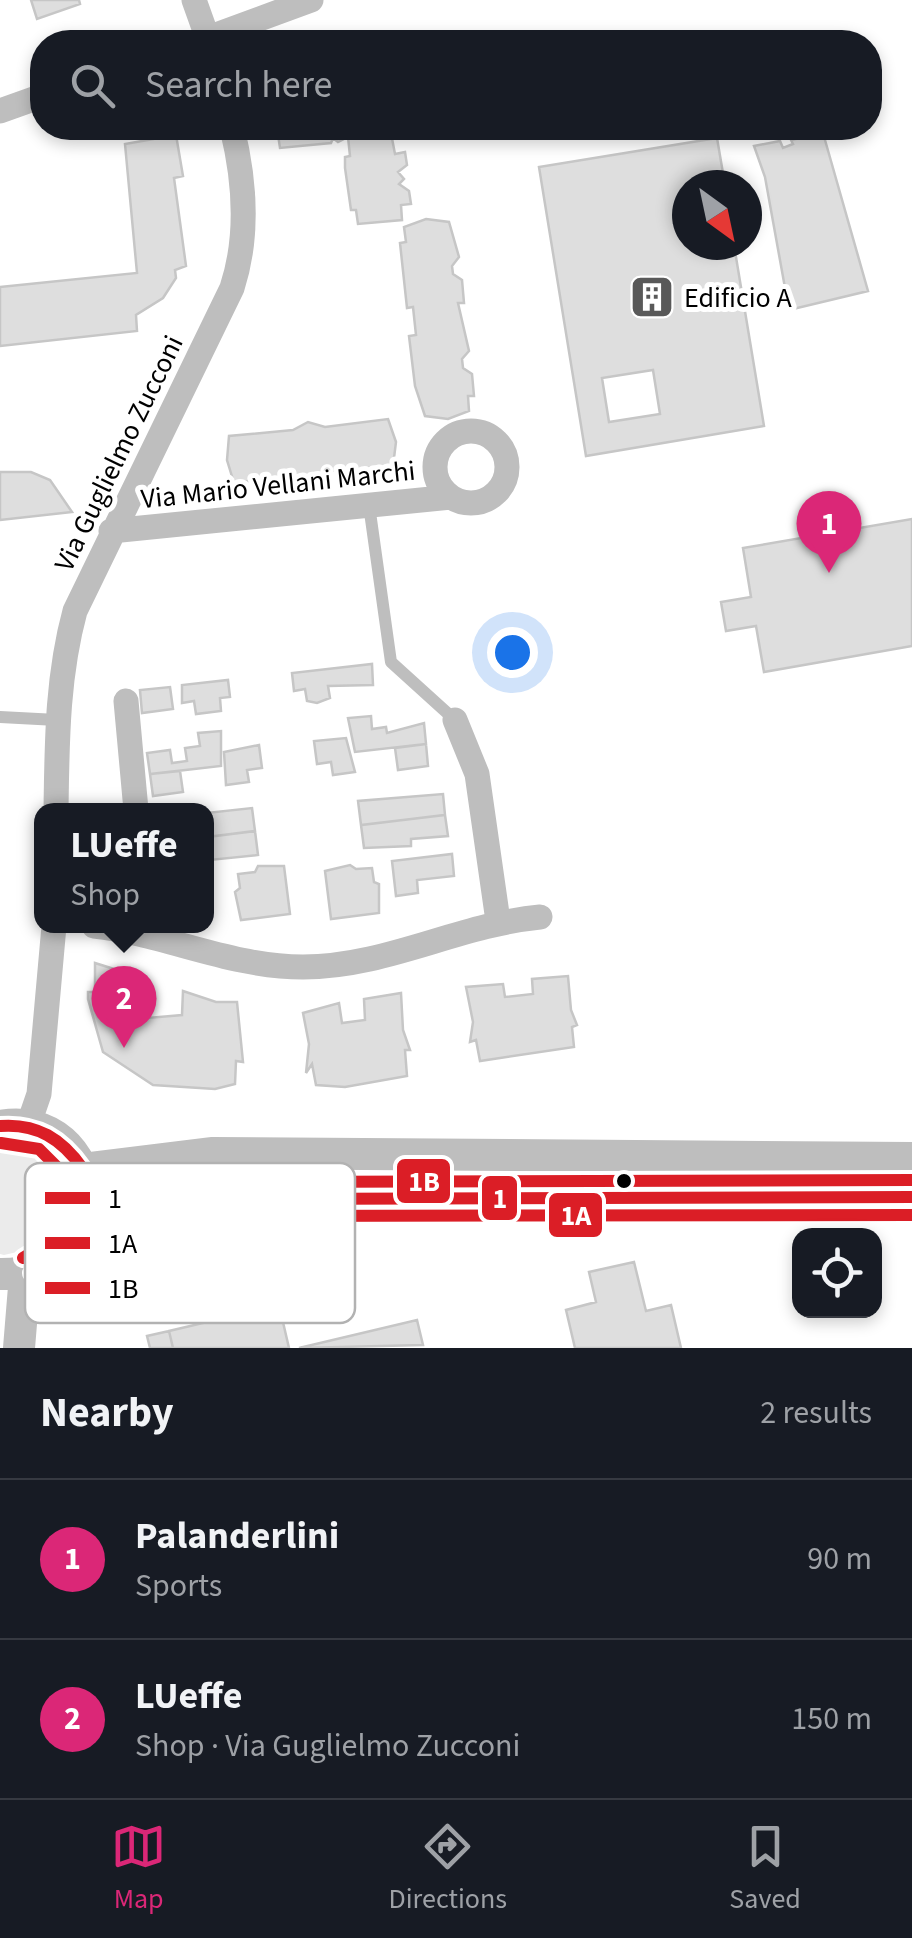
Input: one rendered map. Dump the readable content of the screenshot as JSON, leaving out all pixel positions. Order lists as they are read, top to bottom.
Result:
{
  "streets": {
    "street": ["Via Guglielmo Zucconi", "Via Mario Vellani Marchi"]
  },
  "crossings": [
    ["Via Guglielmo Zucconi", "Via Mario Vellani Marchi"]
  ],
  "places": {
    "building": ["Edificio A"]
  },
  "lines": ["transit line 1", "transit line 1A", "transit line 1B"],
  "legend": ["1", "1A", "1B"],
  "north": "bottom right",
  "page": {
    "search": "Search here",
    "pins": ["1", "2"],
    "popup": ["LUeffe", "Shop"],
    "heading": ["Nearby", "2 results"],
    "list": [
      {
        "mark": "1",
        "name": "Palanderlini",
        "note": "Sports",
        "value": "90 m"
      },
      {
        "mark": "2",
        "name": "LUeffe",
        "note": "Shop · Via Guglielmo Zucconi",
        "value": "150 m"
      }
    ],
    "nav": ["Map", "Directions", "Saved"]
  }
}
